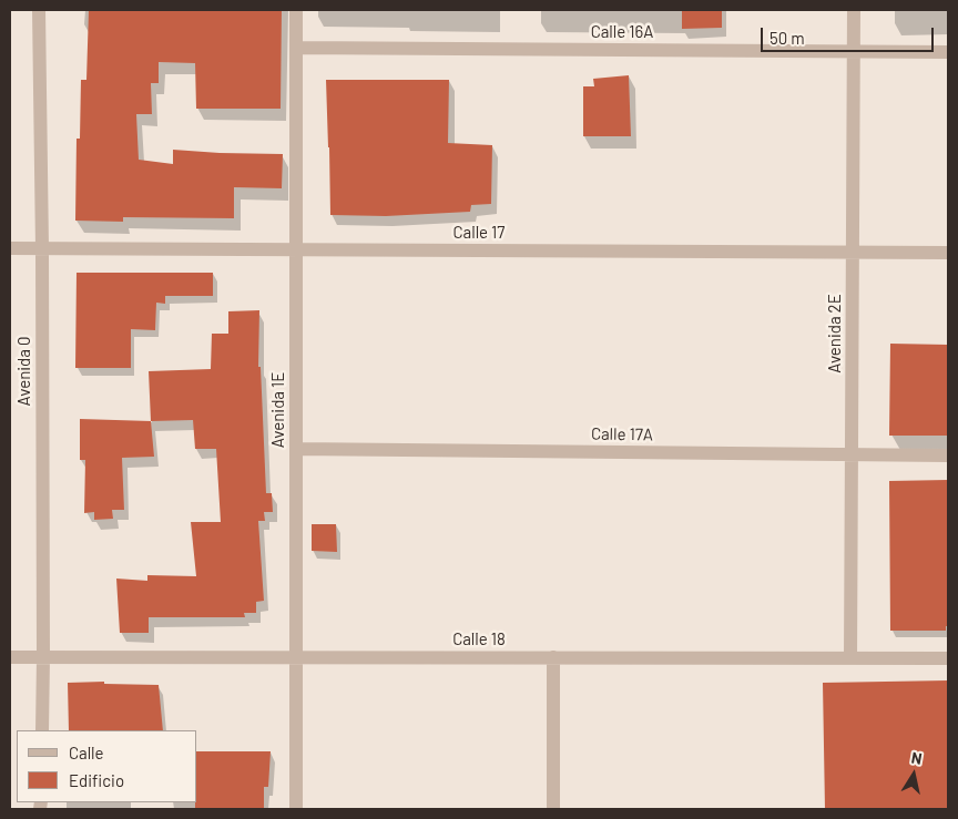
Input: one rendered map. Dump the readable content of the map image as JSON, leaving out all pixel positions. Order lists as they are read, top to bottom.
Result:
{
  "streets": {
    "street": [
      "Calle 16A",
      "Calle 17",
      "Avenida 2E",
      "Avenida 0",
      "Avenida 1E",
      "Calle 17A",
      "Calle 18"
    ]
  },
  "crossings": [
    ["Calle 16A", "Avenida 2E"],
    ["Calle 16A", "Avenida 1E"],
    ["Calle 17", "Avenida 2E"],
    ["Calle 17", "Avenida 0"],
    ["Calle 17", "Avenida 1E"],
    ["Avenida 2E", "Calle 17A"],
    ["Avenida 2E", "Calle 18"],
    ["Avenida 0", "Calle 18"],
    ["Avenida 1E", "Calle 17A"],
    ["Avenida 1E", "Calle 18"]
  ],
  "legend": ["Calle", "Edificio"],
  "scale_bar": "50 m",
  "north": "top"
}
